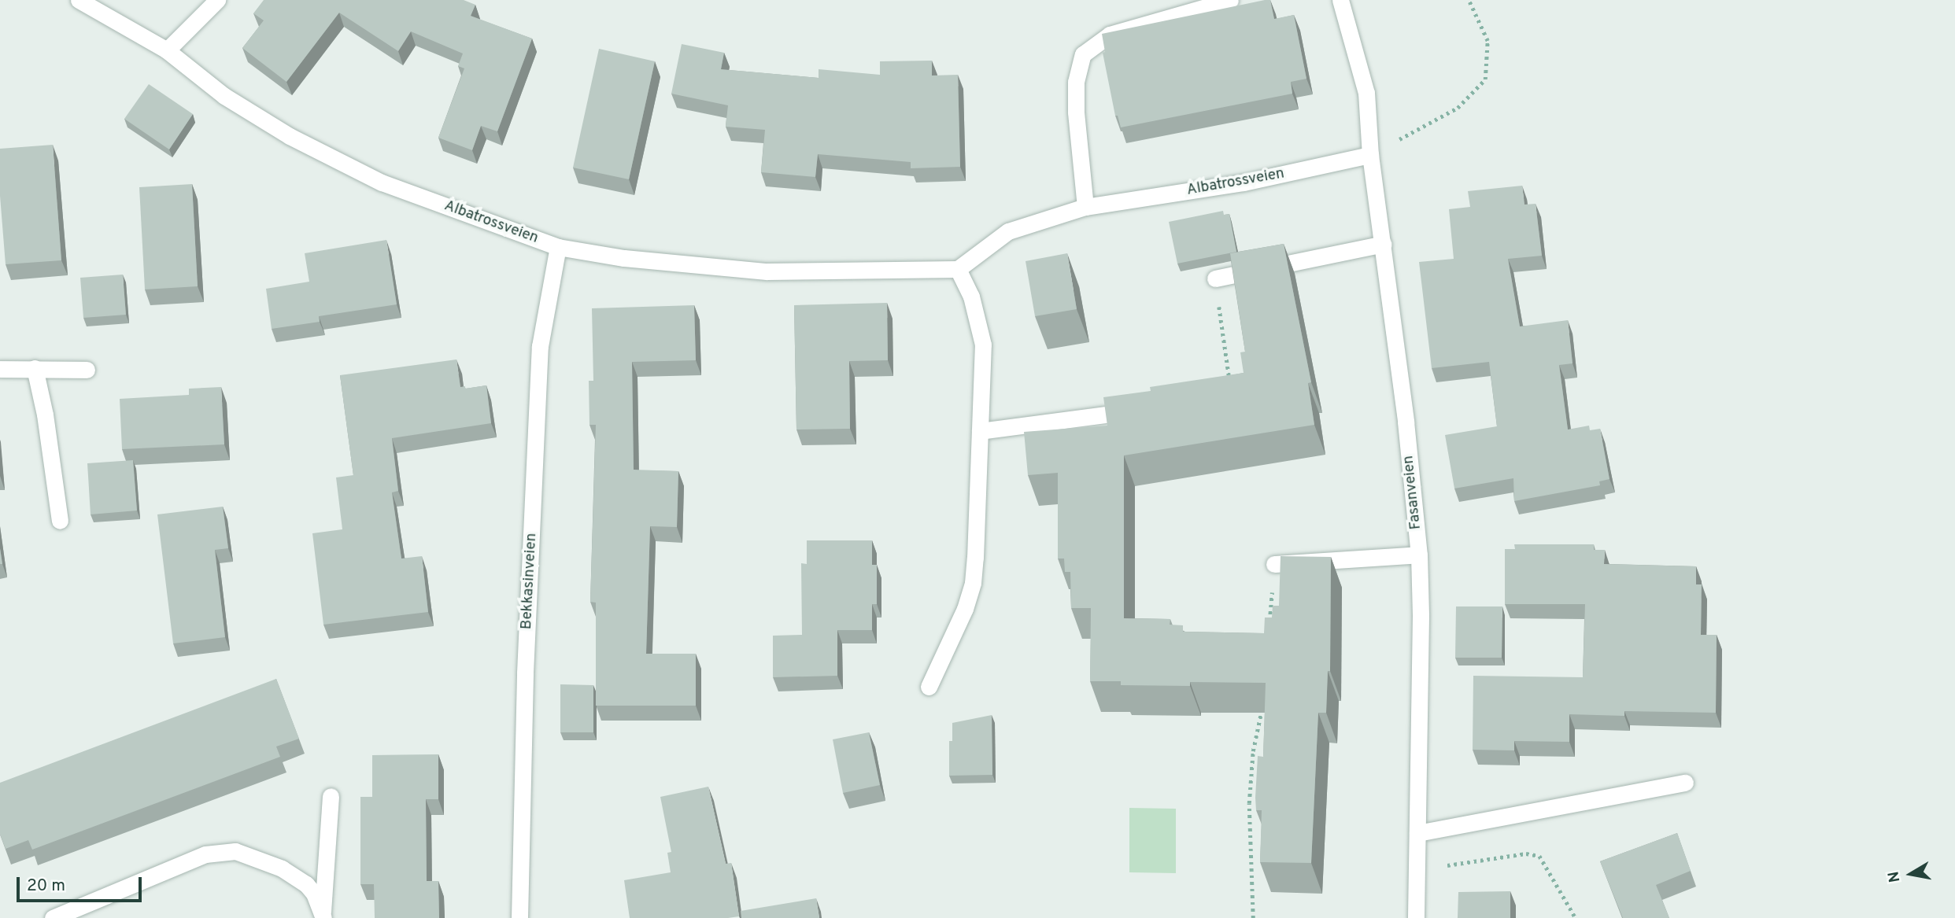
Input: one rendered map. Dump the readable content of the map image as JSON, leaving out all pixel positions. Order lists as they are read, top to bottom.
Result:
{
  "streets": {
    "street": ["Albatrossveien", "Fasanveien", "Bekkasinveien"]
  },
  "crossings": [
    ["Albatrossveien", "Fasanveien"],
    ["Albatrossveien", "Bekkasinveien"]
  ],
  "scale_bar": "20 m",
  "north": "left"
}
